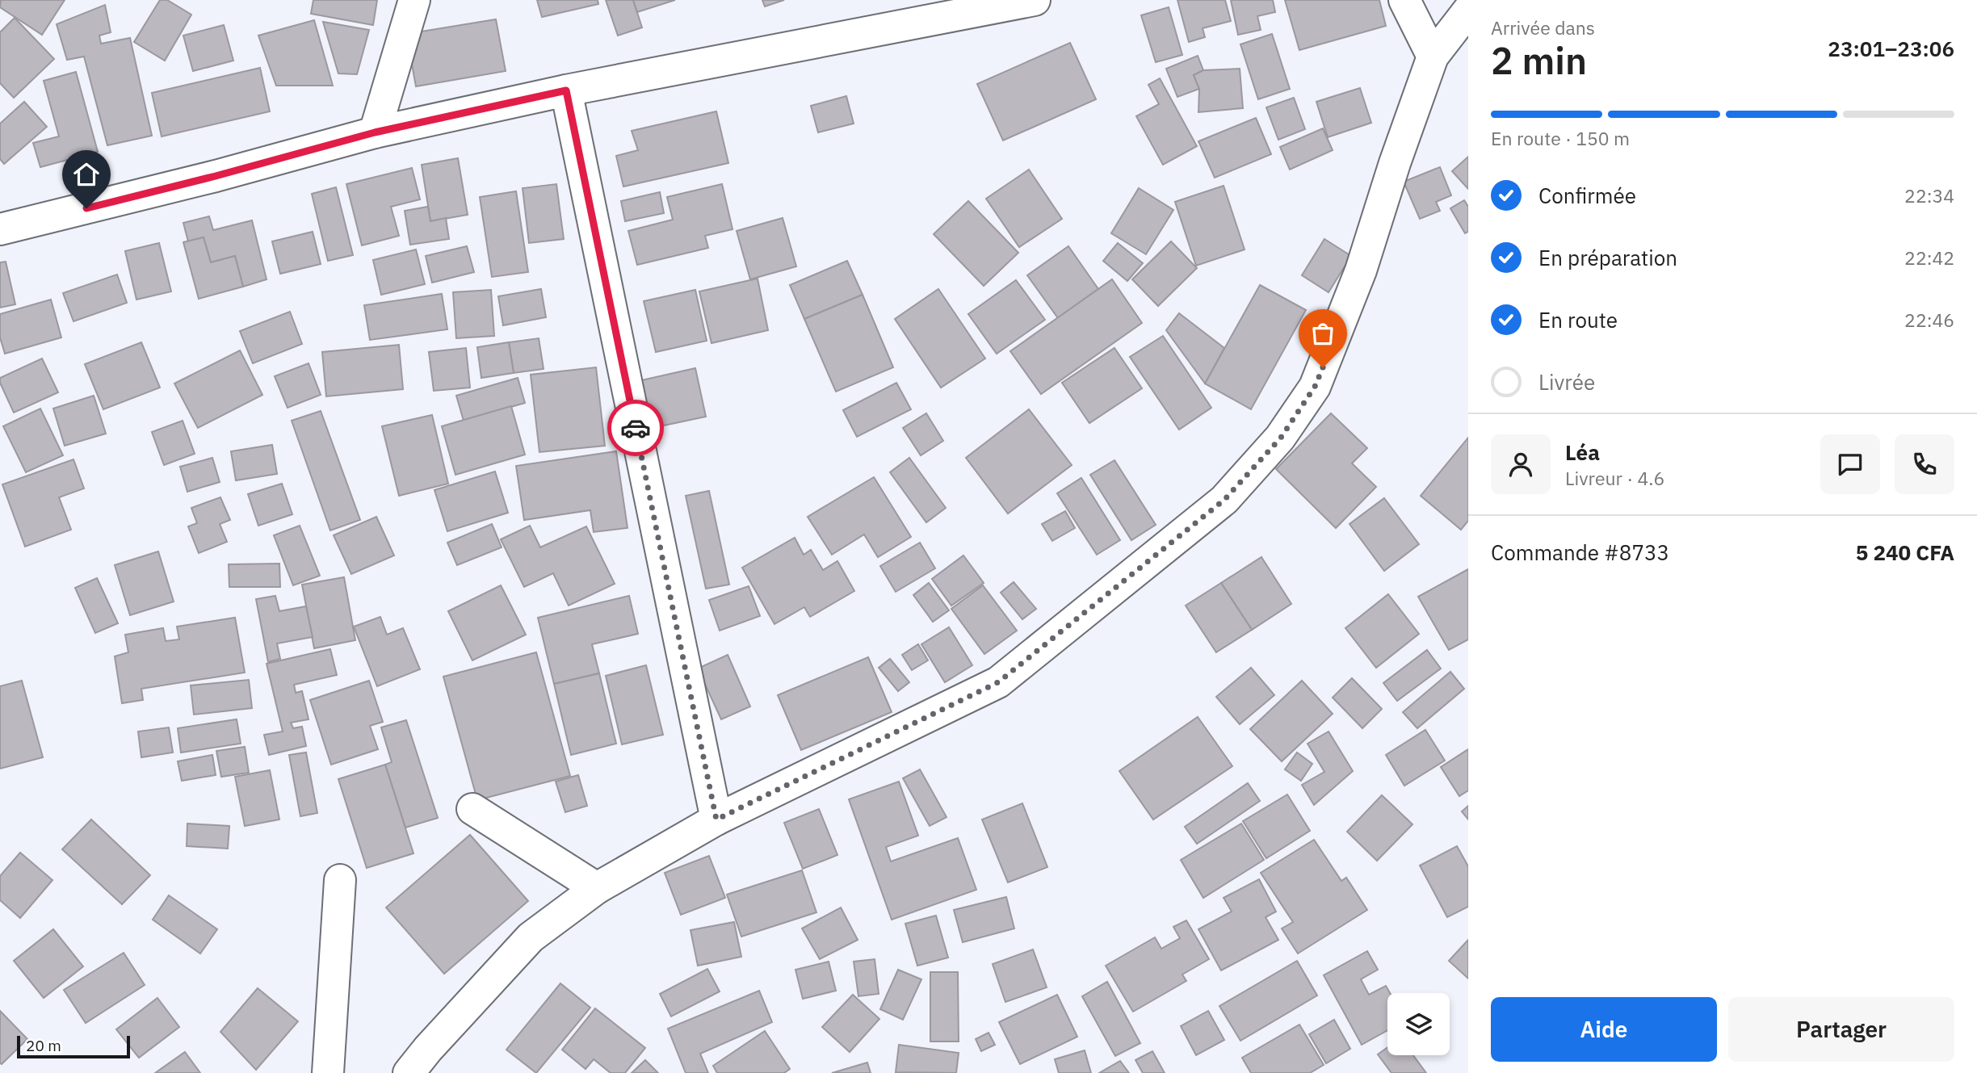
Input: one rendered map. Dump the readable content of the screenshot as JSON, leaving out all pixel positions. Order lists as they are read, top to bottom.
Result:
{
  "scale_bar": "20 m",
  "page": {
    "heading": ["2 min", "Arrivée dans", "23:01–23:06"],
    "panel": [
      "Léa",
      "Livreur · 4.6",
      "Commande #8733",
      "5 240 CFA"
    ],
    "bar": "En route · 150 m",
    "list": [
      ["Confirmée", "22:34"],
      ["En préparation", "22:42"],
      ["En route", "22:46"],
      "Livrée"
    ],
    "buttons": ["Aide", "Partager"],
    "scale": "20 m"
  }
}
